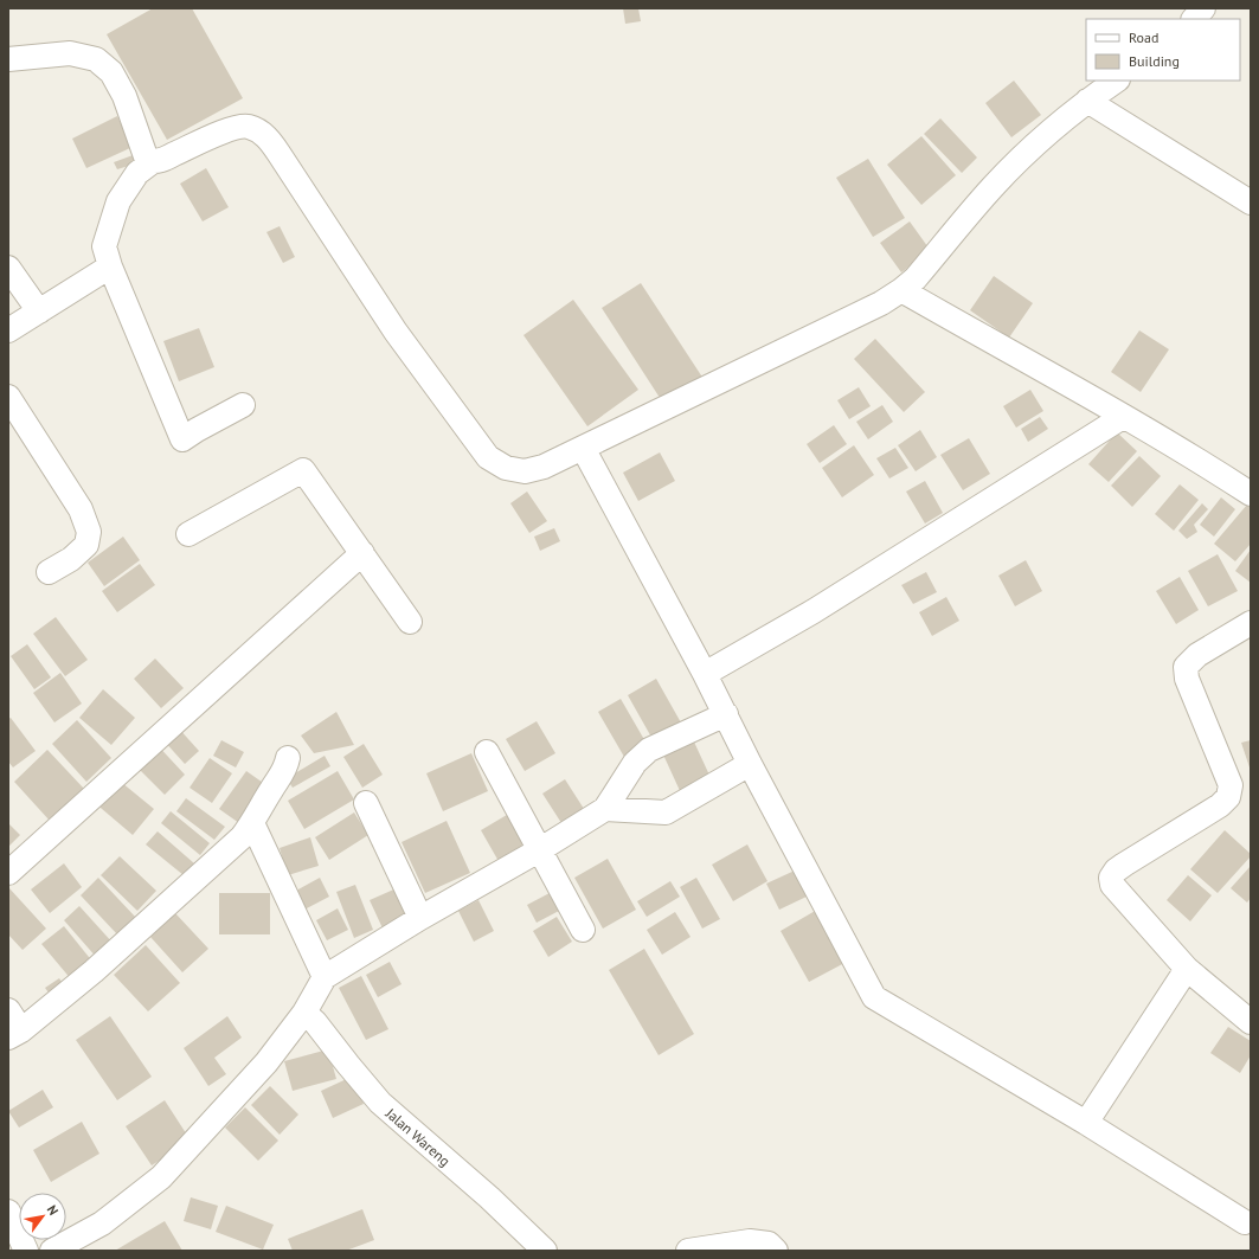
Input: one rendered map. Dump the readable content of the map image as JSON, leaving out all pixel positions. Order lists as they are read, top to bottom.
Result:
{
  "streets": {
    "street": ["Jalan Wareng"]
  },
  "legend": ["Road", "Building"],
  "north": "top right"
}
